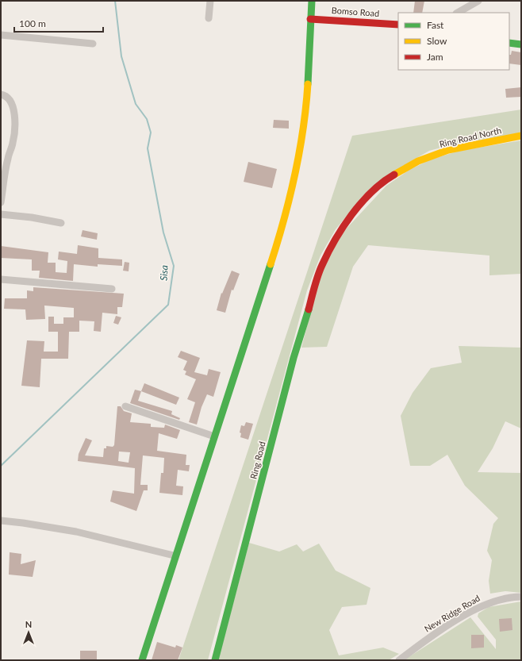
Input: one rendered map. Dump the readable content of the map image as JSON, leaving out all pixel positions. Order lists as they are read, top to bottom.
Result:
{
  "streets": {
    "street": [
      "Bomso Road",
      "Ring Road North",
      "Ring Road",
      "New Ridge Road"
    ]
  },
  "crossings": [
    ["Ring Road North", "Ring Road"]
  ],
  "water": ["Sisa"],
  "legend": ["Fast", "Slow", "Jam"],
  "scale_bar": "100 m",
  "north": "top"
}
